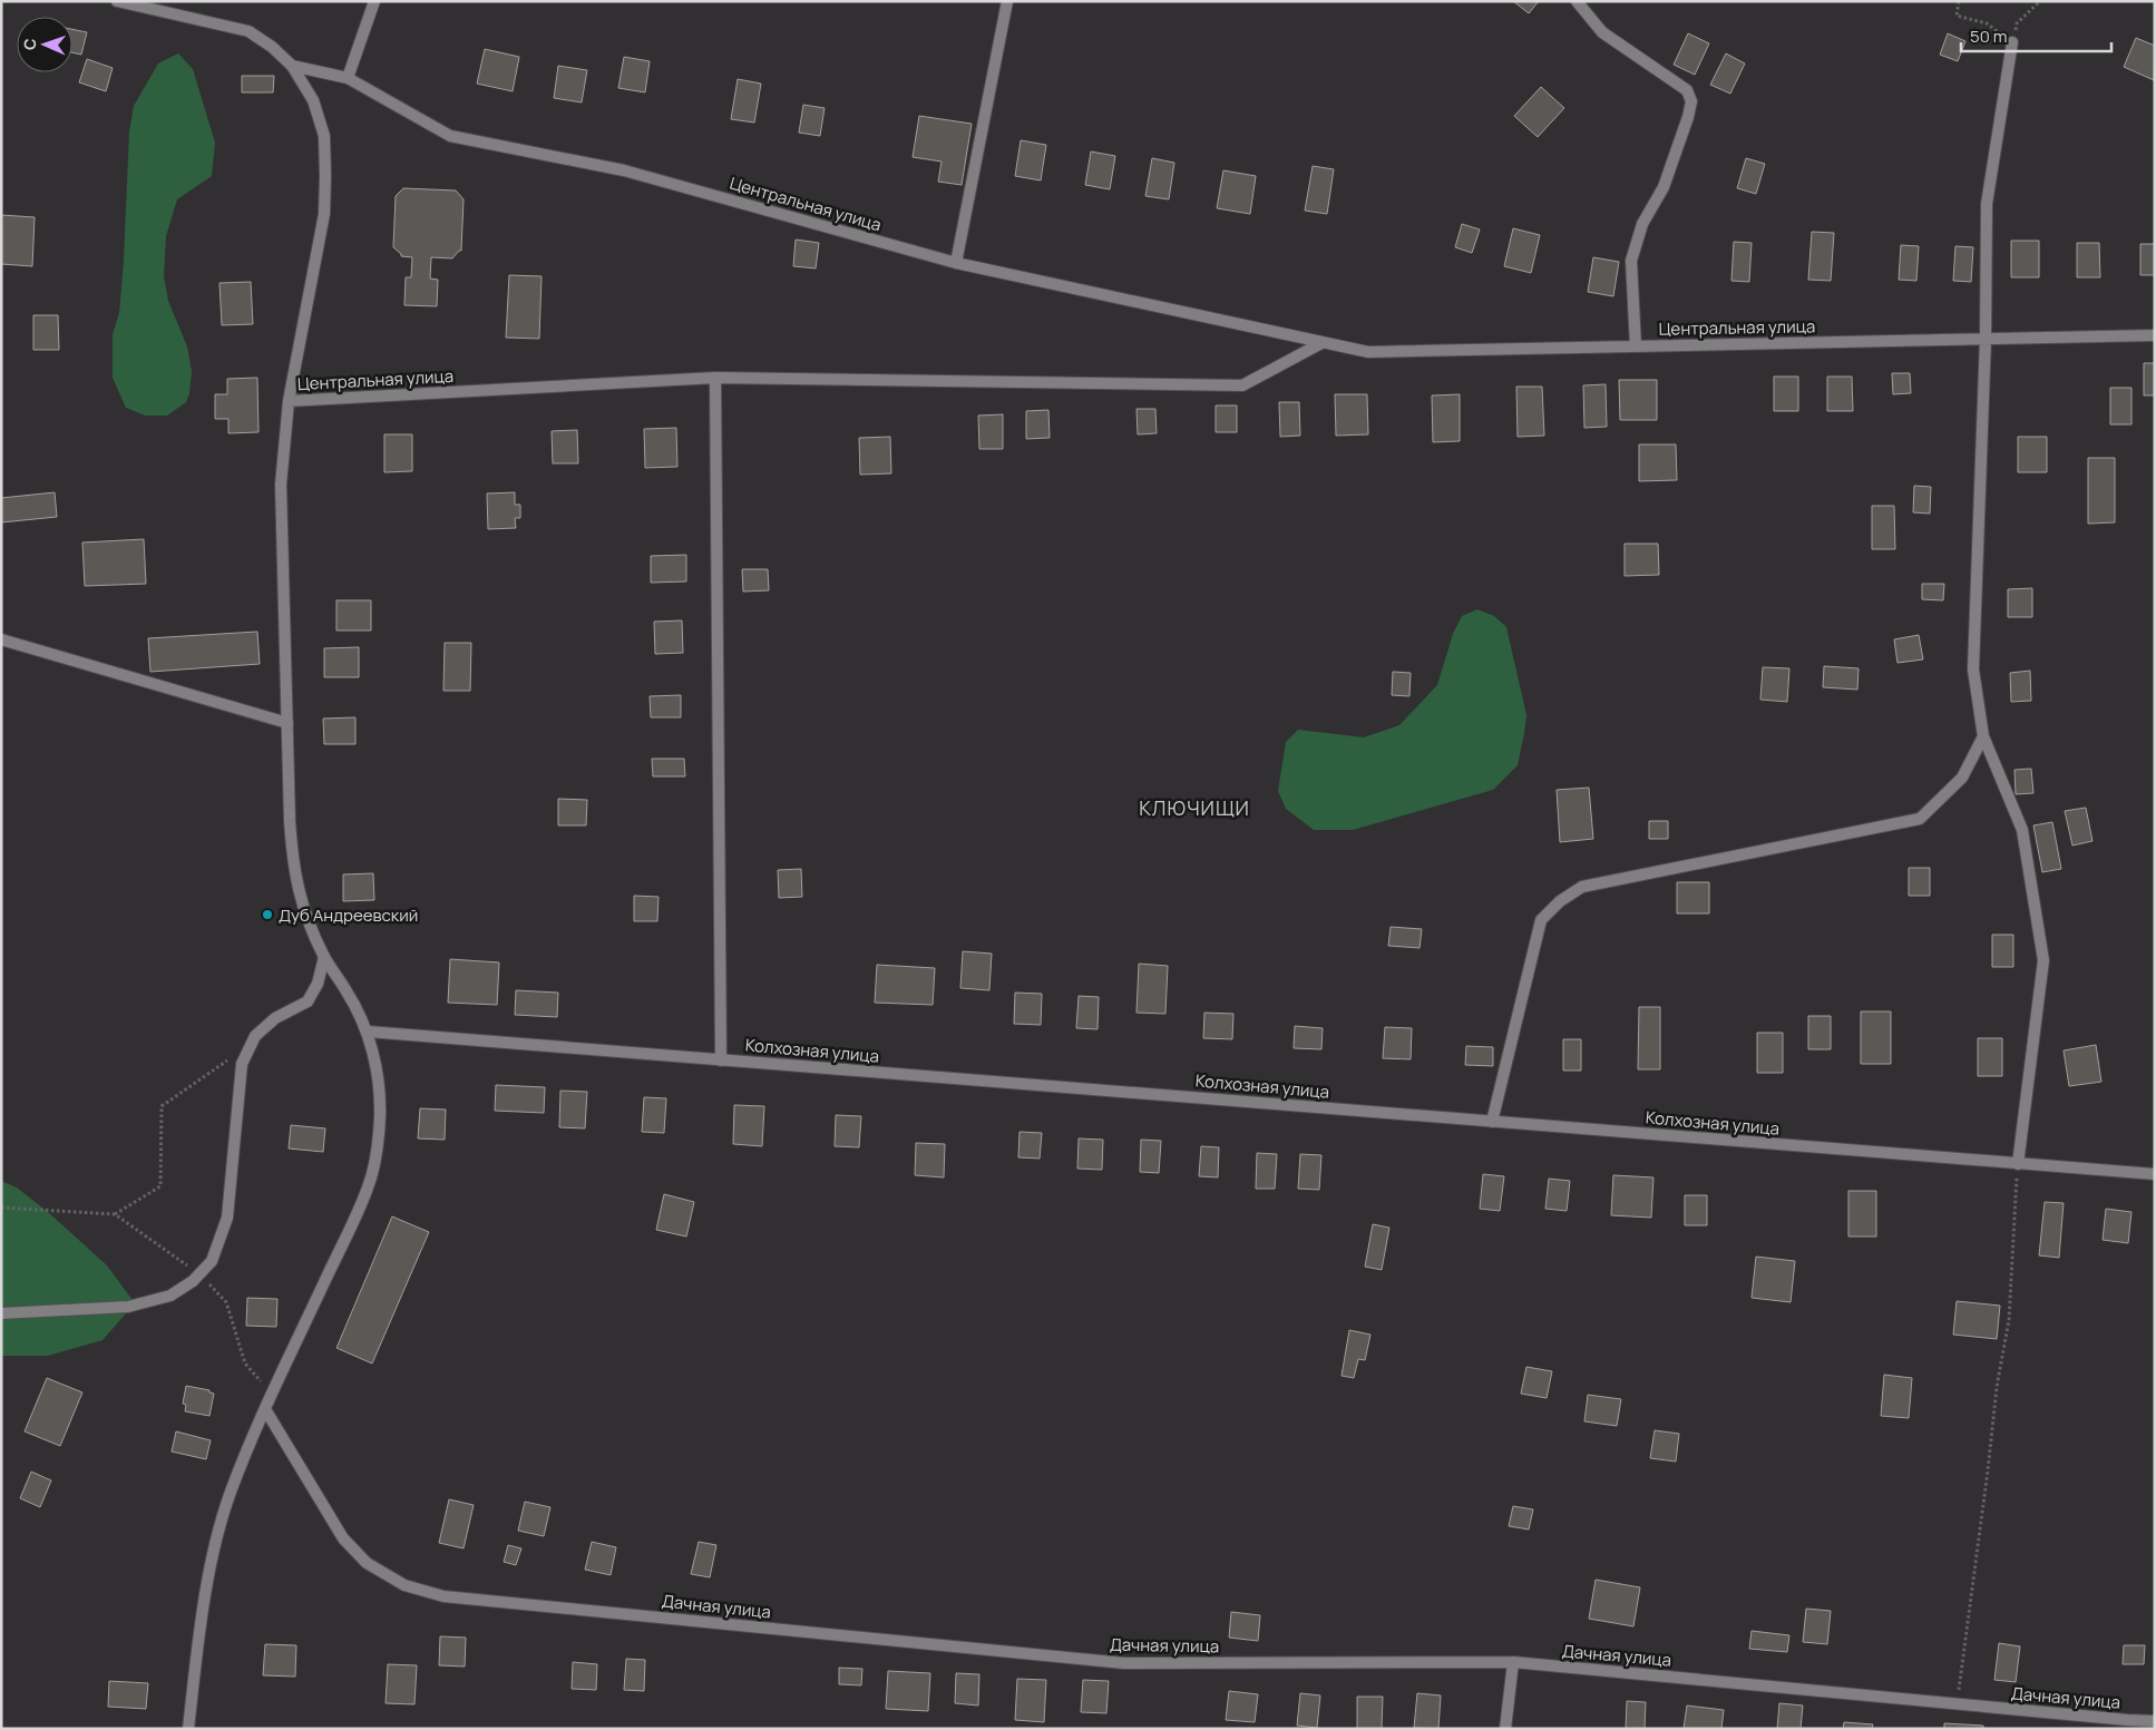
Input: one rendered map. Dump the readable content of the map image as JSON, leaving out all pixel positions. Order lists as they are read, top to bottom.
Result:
{
  "streets": {
    "street": ["Центральная улица", "Колхозная улица", "Дачная улица"]
  },
  "districts": ["КЛЮЧИЩИ"],
  "places": ["Дуб Андреевский"],
  "scale_bar": "50 m",
  "north": "left"
}
